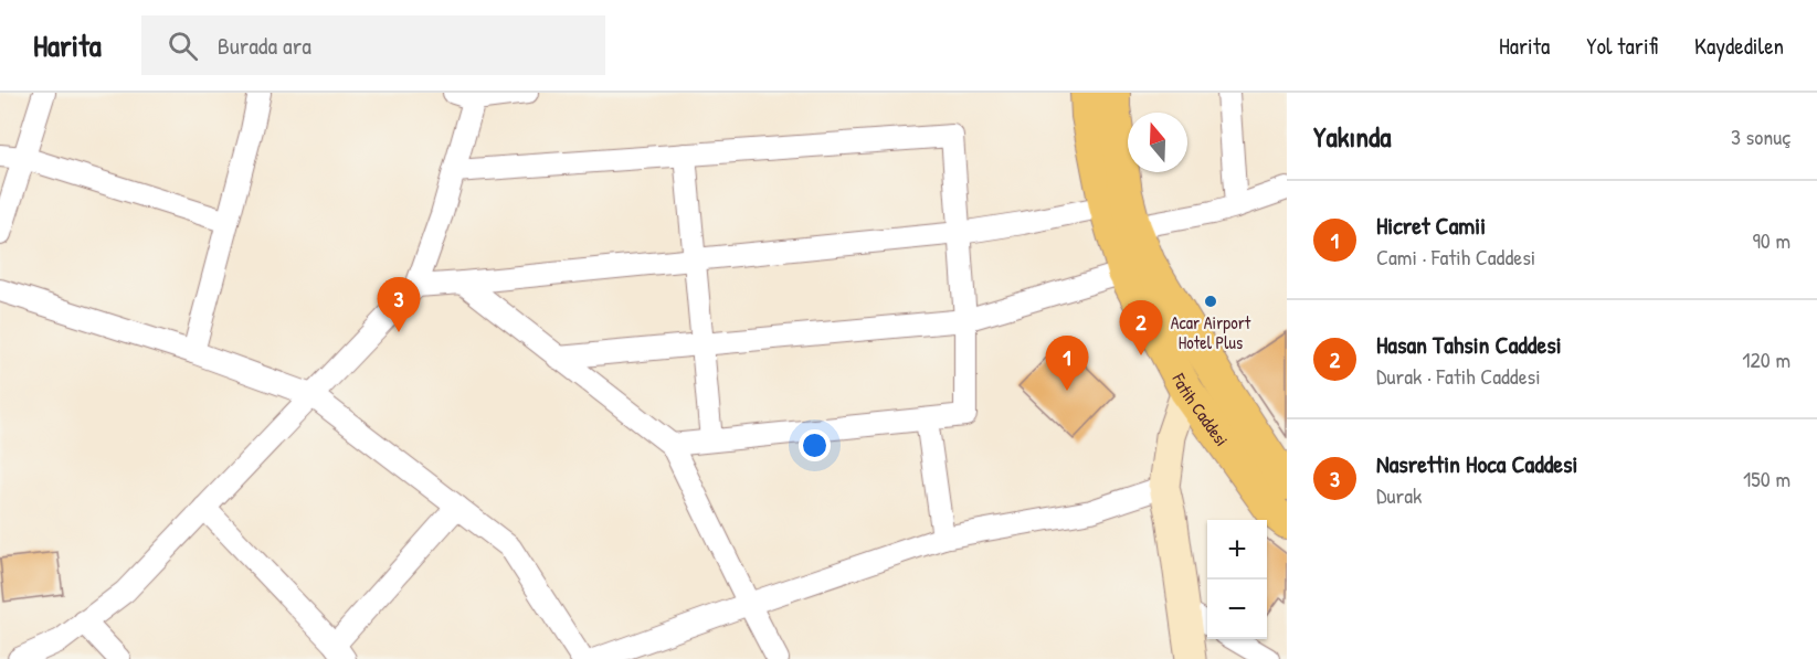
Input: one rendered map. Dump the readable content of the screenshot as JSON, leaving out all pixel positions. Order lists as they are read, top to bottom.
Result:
{
  "streets": {
    "main road": ["Fatih Caddesi"]
  },
  "places": ["Acar Airport Hotel Plus"],
  "north": "top",
  "page": {
    "header": "Harita",
    "search": "Burada ara",
    "nav": ["Harita", "Yol tarifi", "Kaydedilen"],
    "heading": ["Yakında", "3 sonuç"],
    "list": [
      {
        "mark": "1",
        "name": "Hicret Camii",
        "note": "Cami · Fatih Caddesi",
        "value": "90 m"
      },
      {
        "mark": "2",
        "name": "Hasan Tahsin Caddesi",
        "note": "Durak · Fatih Caddesi",
        "value": "120 m"
      },
      {
        "mark": "3",
        "name": "Nasrettin Hoca Caddesi",
        "note": "Durak",
        "value": "150 m"
      }
    ],
    "pins": ["3", "2", "1"],
    "map_buttons": ["+", "−"]
  }
}
